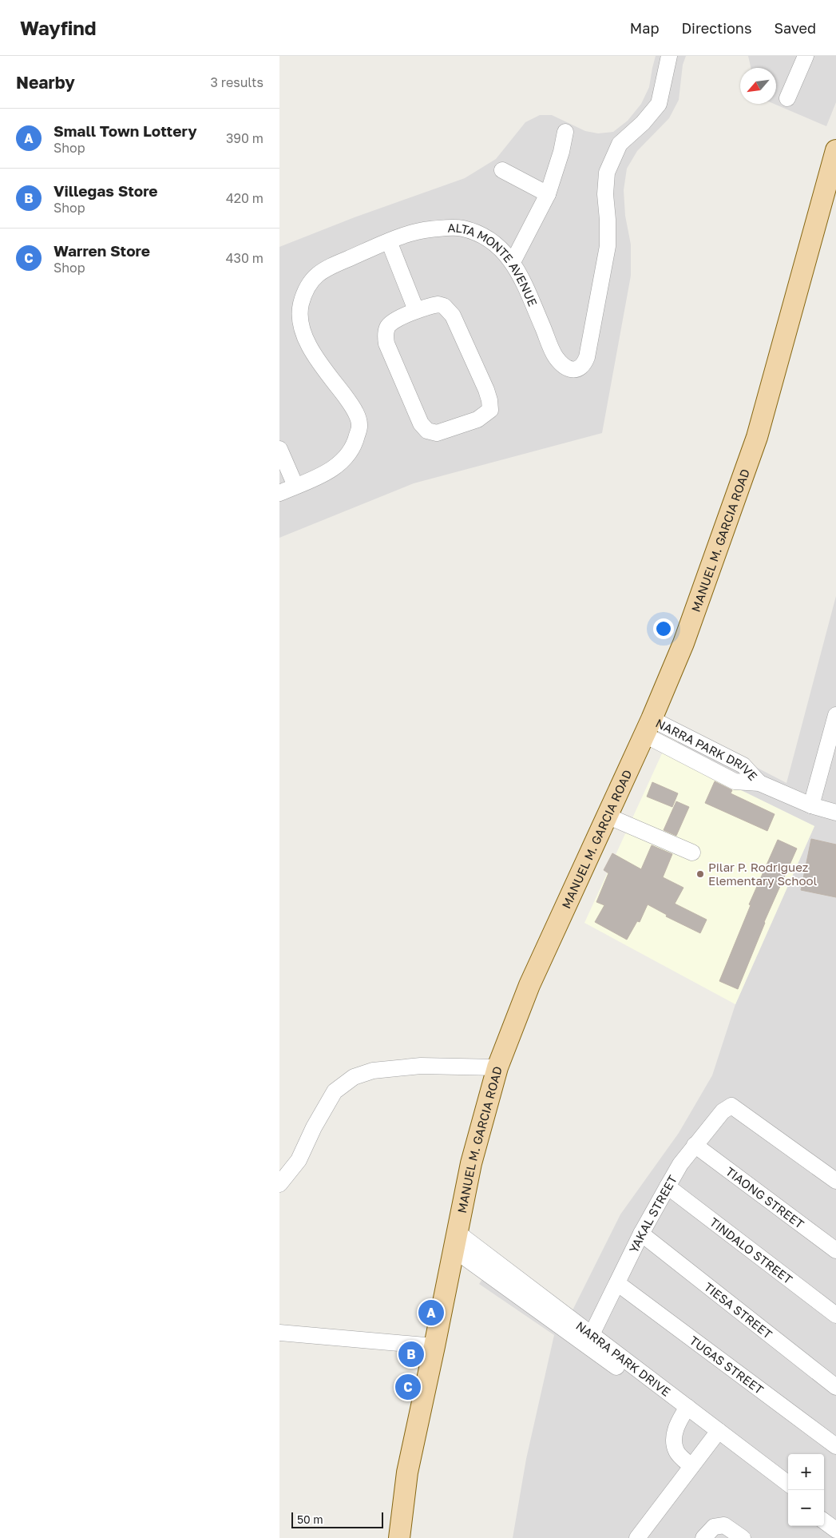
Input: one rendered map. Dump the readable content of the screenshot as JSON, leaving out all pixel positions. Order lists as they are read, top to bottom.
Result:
{
  "streets": {
    "main road": ["MANUEL M. GARCIA ROAD"],
    "street": [
      "ALTA MONTE AVENUE",
      "NARRA PARK DRIVE",
      "TIAONG STREET",
      "YAKAL STREET",
      "TINDALO STREET",
      "TIESA STREET",
      "TUGAS STREET"
    ]
  },
  "crossings": [
    ["MANUEL M. GARCIA ROAD", "NARRA PARK DRIVE"],
    ["NARRA PARK DRIVE", "YAKAL STREET"],
    ["TIAONG STREET", "YAKAL STREET"],
    ["YAKAL STREET", "TINDALO STREET"],
    ["YAKAL STREET", "TIESA STREET"],
    ["YAKAL STREET", "TUGAS STREET"]
  ],
  "places": ["Pilar P. Rodriguez Elementary School"],
  "scale_bar": "50 m",
  "north": "bottom left",
  "page": {
    "header": "Wayfind",
    "nav": ["Map", "Directions", "Saved"],
    "heading": ["Nearby", "3 results"],
    "list": [
      {
        "mark": "A",
        "name": "Small Town Lottery",
        "note": "Shop",
        "value": "390 m"
      },
      {
        "mark": "B",
        "name": "Villegas Store",
        "note": "Shop",
        "value": "420 m"
      },
      {
        "mark": "C",
        "name": "Warren Store",
        "note": "Shop",
        "value": "430 m"
      }
    ],
    "pins": ["A", "B", "C"],
    "map_buttons": ["+", "−"],
    "scale": "50 m"
  }
}
